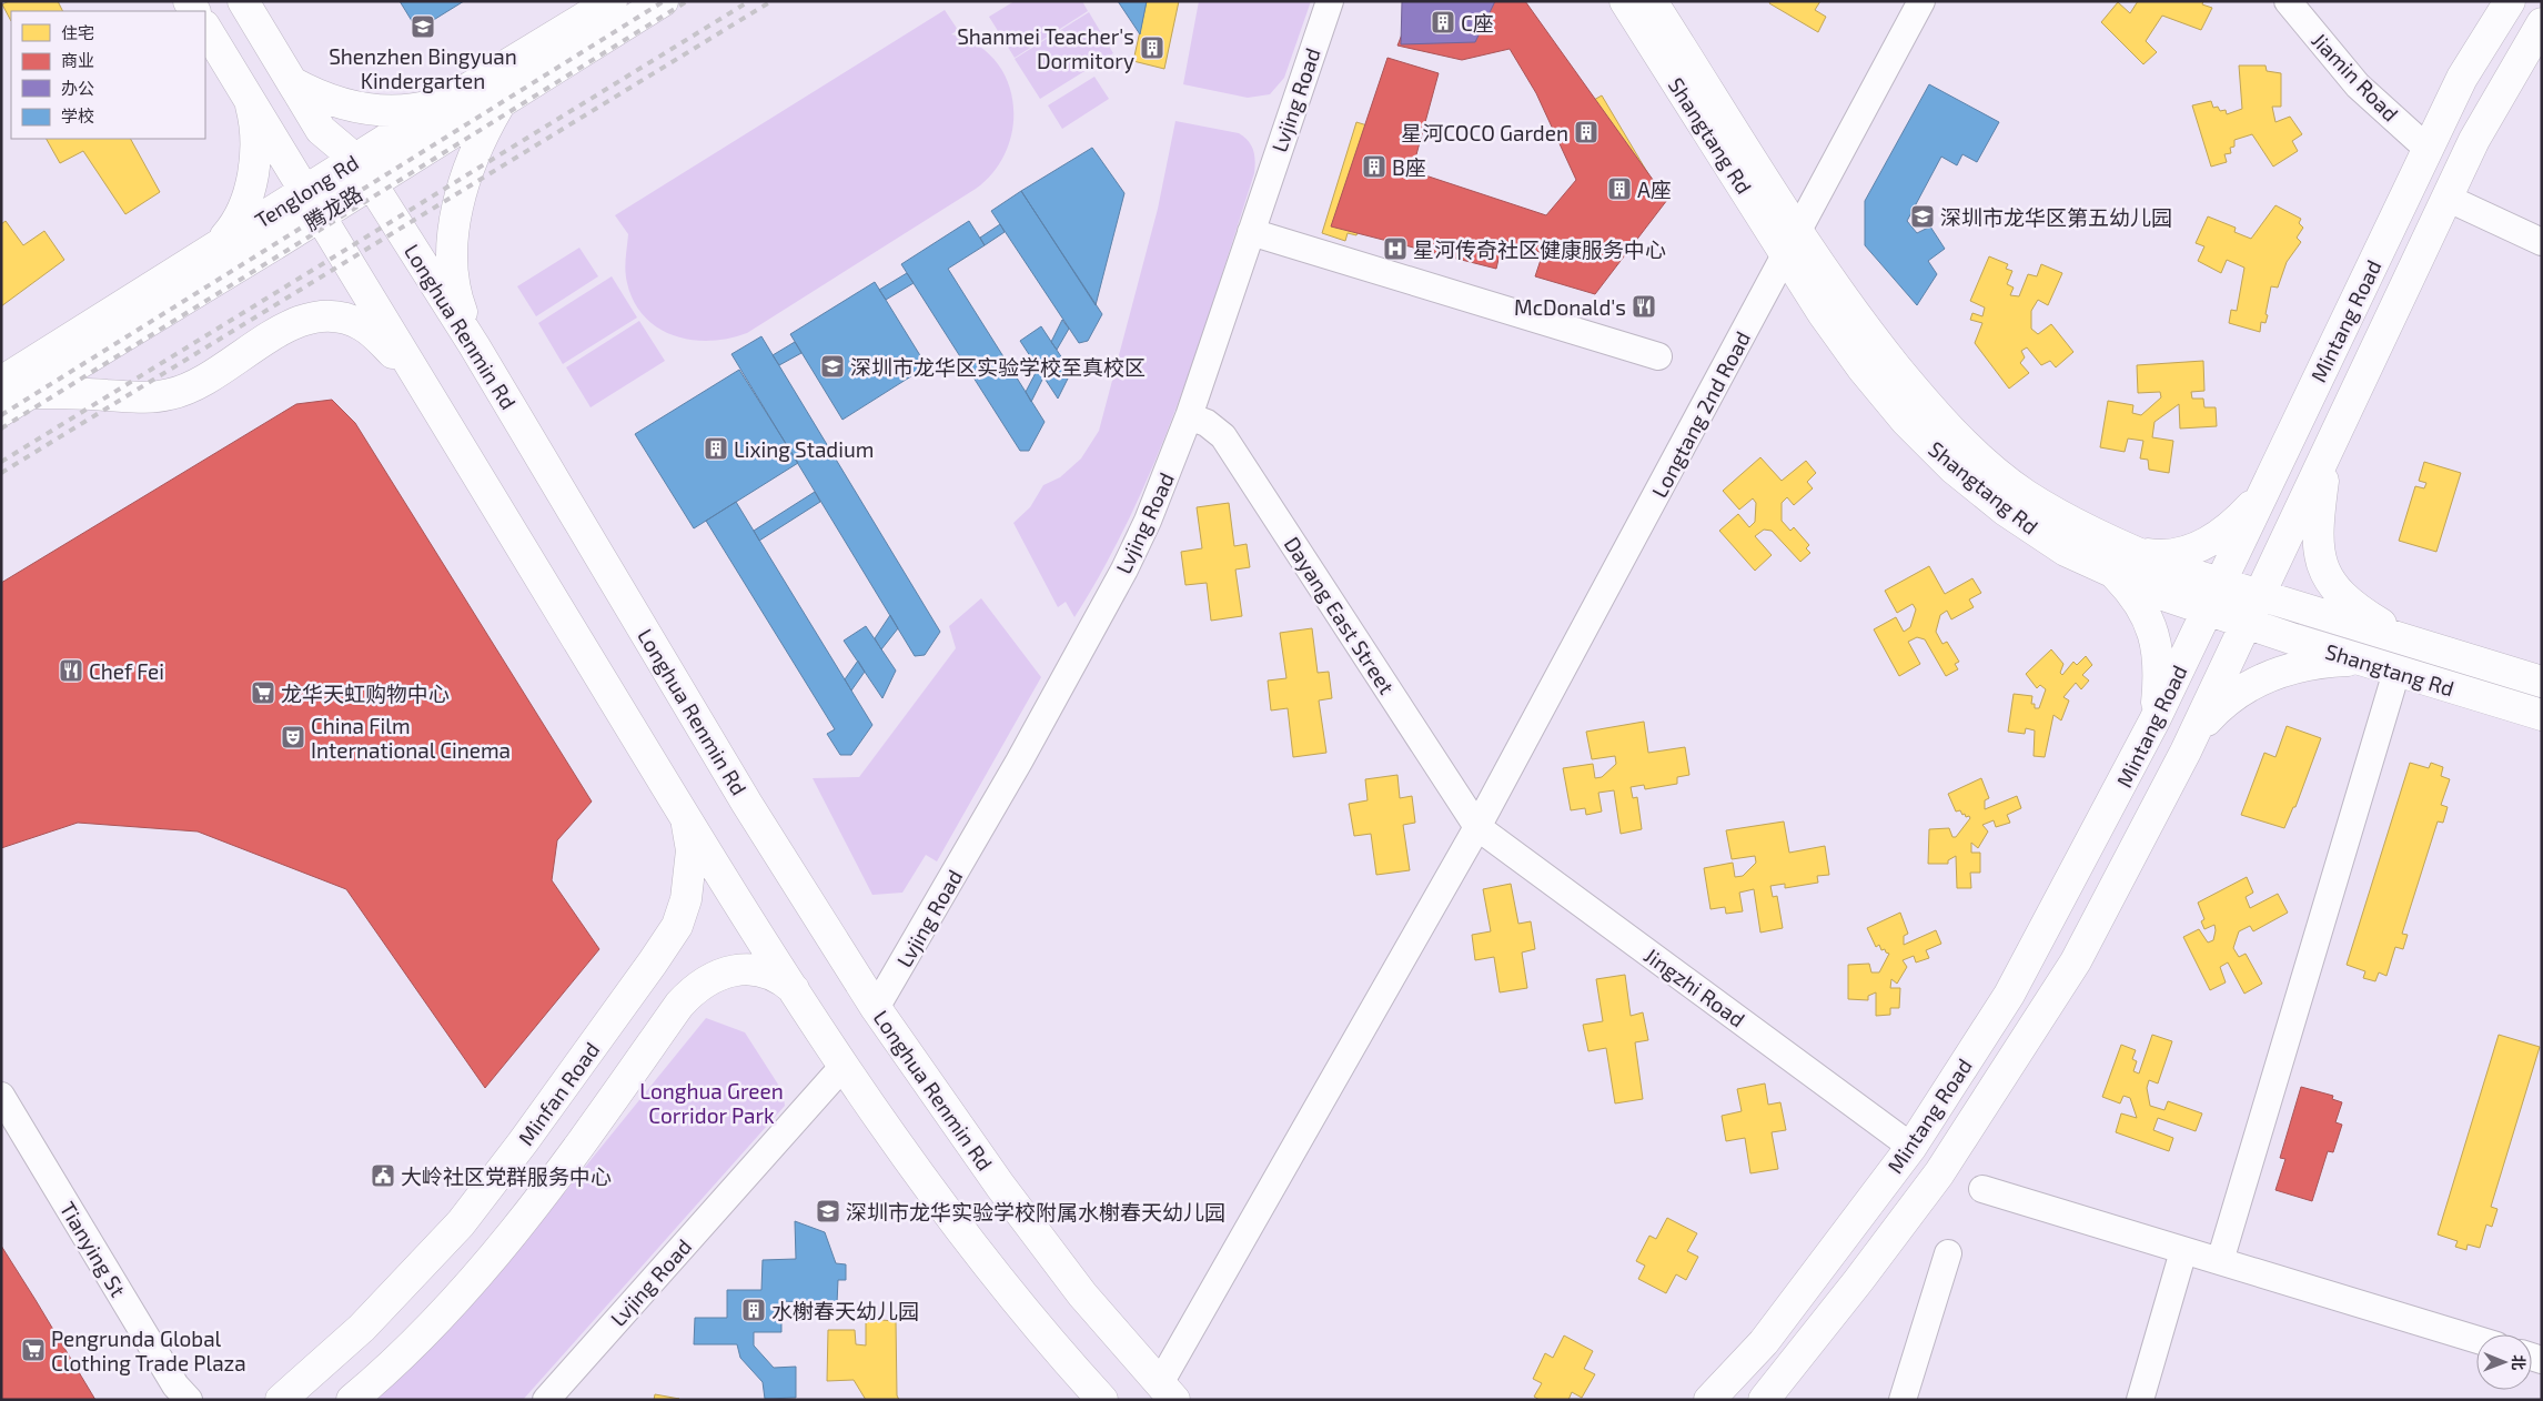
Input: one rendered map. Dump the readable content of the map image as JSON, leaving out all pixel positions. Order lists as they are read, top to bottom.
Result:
{
  "streets": {
    "main road": [
      "Shangtang Rd",
      "Tenglong Rd",
      "腾龙路",
      "Mintang Road",
      "Longhua Renmin Rd",
      "Minfan Road"
    ],
    "street": [
      "Jiamin Road",
      "Lvjing Road",
      "Longtang 2nd Road",
      "Dayang East Street",
      "Jingzhi Road",
      "Tianying St"
    ]
  },
  "crossings": [
    ["Jiamin Road", "Mintang Road"],
    ["Lvjing Road", "Longhua Renmin Rd"],
    ["Lvjing Road", "Dayang East Street"],
    ["Shangtang Rd", "Mintang Road"],
    ["Shangtang Rd", "Longtang 2nd Road"],
    ["Tenglong Rd", "腾龙路"],
    ["Tenglong Rd", "Longhua Renmin Rd"],
    ["腾龙路", "Longhua Renmin Rd"],
    ["Mintang Road", "Jingzhi Road"],
    ["Longhua Renmin Rd", "Longtang 2nd Road"],
    ["Longtang 2nd Road", "Dayang East Street"],
    ["Longtang 2nd Road", "Jingzhi Road"],
    ["Dayang East Street", "Jingzhi Road"]
  ],
  "parks": ["Longhua Green Corridor Park"],
  "places": {
    "building": [
      "C座",
      "Shanmei Teacher's Dormitory",
      "星河COCO Garden",
      "B座",
      "A座",
      "Lixing Stadium",
      "水榭春天幼儿园"
    ],
    "school or university": [
      "Shenzhen Bingyuan Kindergarten",
      "深圳市龙华区第五幼儿园",
      "深圳市龙华区实验学校至真校区",
      "深圳市龙华实验学校附属水榭春天幼儿园"
    ],
    "hospital": ["星河传奇社区健康服务中心"],
    "restaurant": ["McDonald's", "Chef Fei"],
    "supermarket": ["龙华天虹购物中心", "Pengrunda Global Clothing Trade Plaza"],
    "theatre": ["China Film International Cinema"],
    "public building": ["大岭社区党群服务中心"]
  },
  "legend": [
    "住宅",
    "商业",
    "办公",
    "学校"
  ],
  "north": "right"
}
